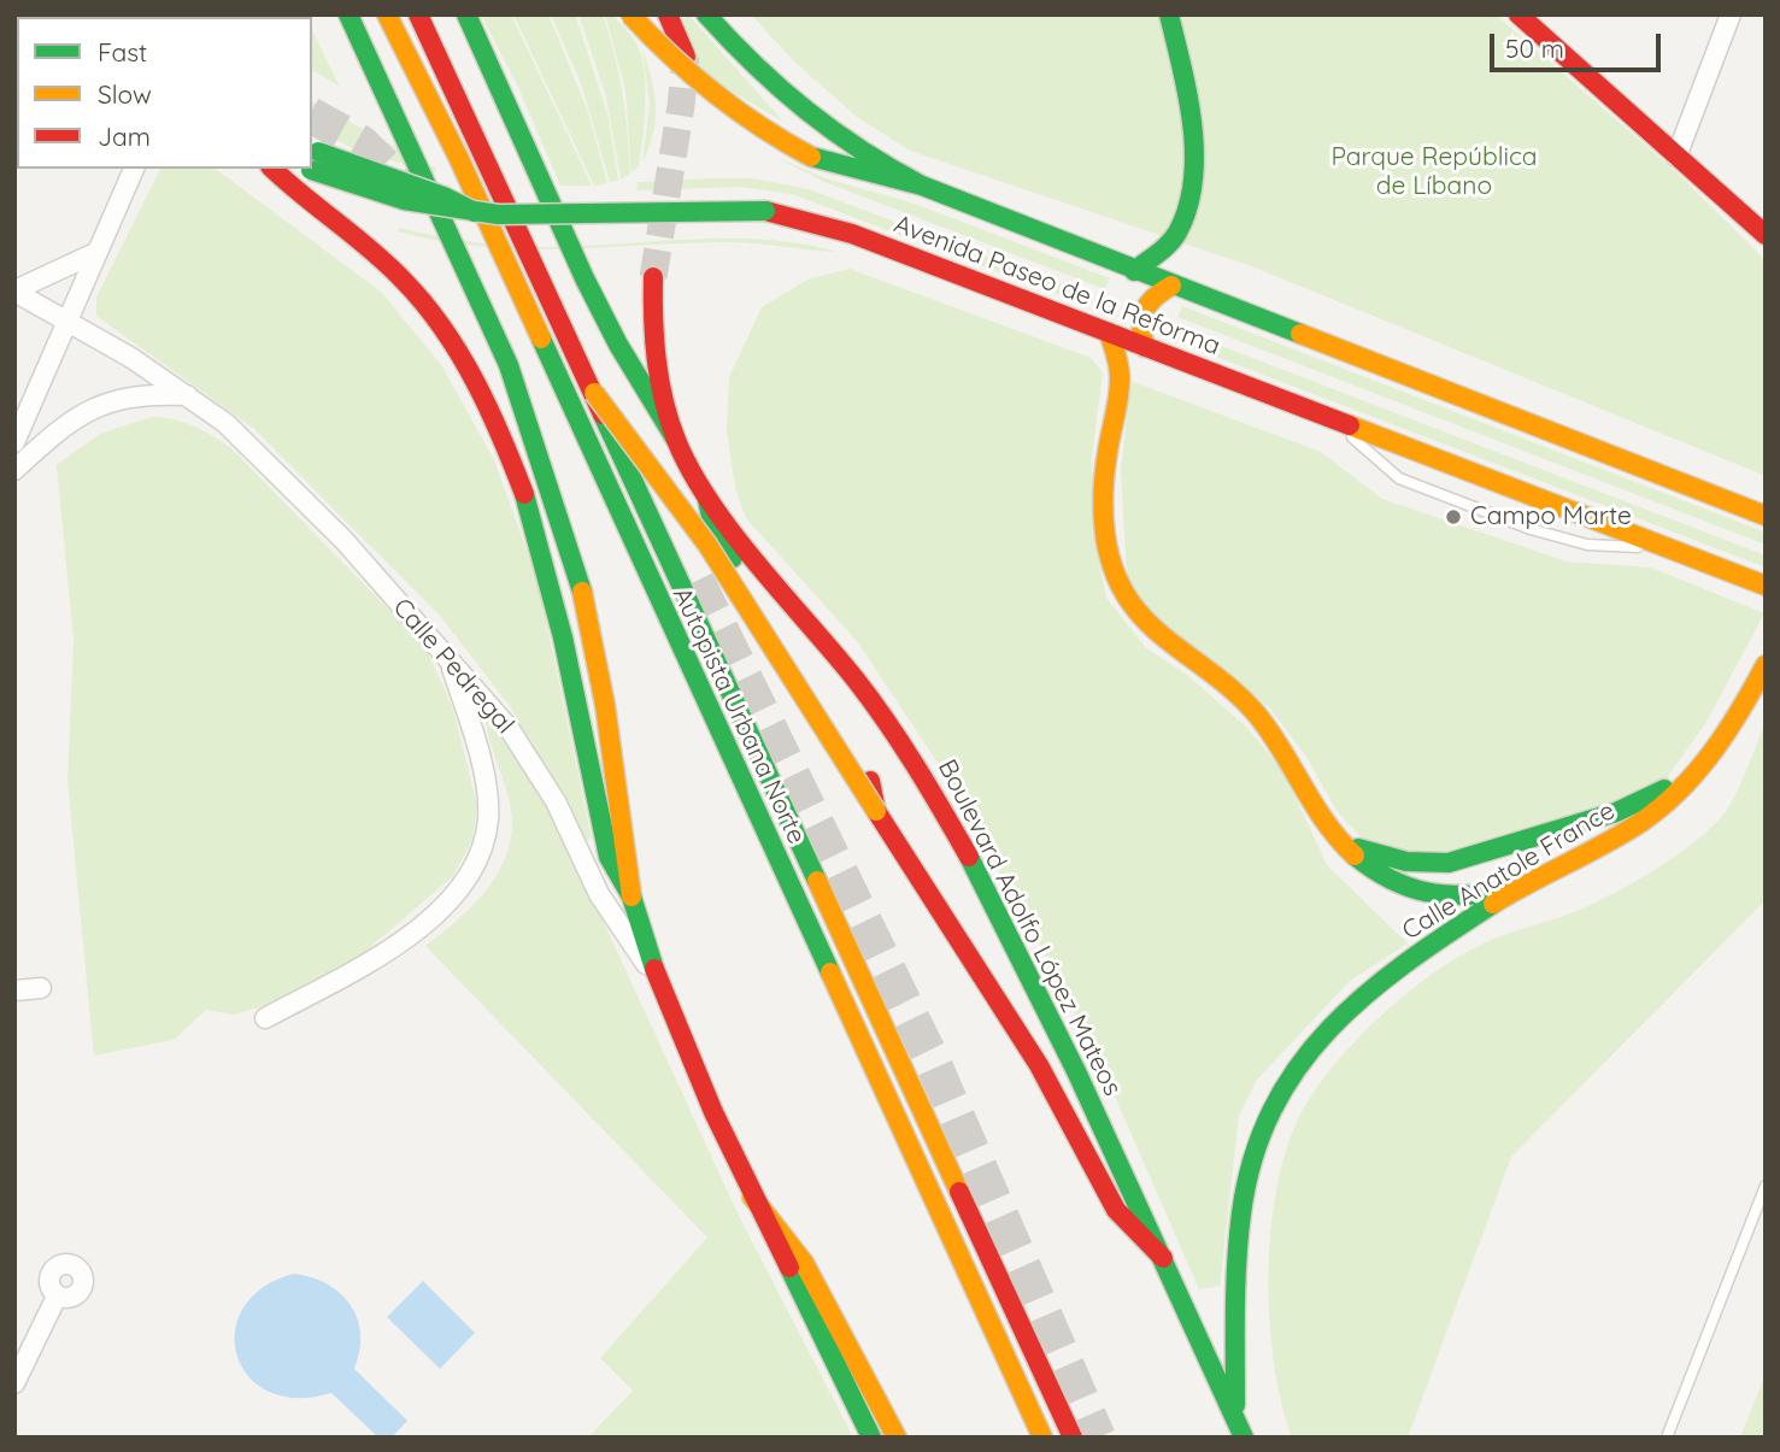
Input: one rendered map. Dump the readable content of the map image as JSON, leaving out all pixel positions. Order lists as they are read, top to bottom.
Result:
{
  "streets": {
    "main road": [
      "Avenida Paseo de la Reforma",
      "Autopista Urbana Norte",
      "Calle Anatole France",
      "Boulevard Adolfo López Mateos"
    ],
    "street": ["Calle Pedregal"]
  },
  "crossings": [
    ["Calle Anatole France", "Boulevard Adolfo López Mateos"]
  ],
  "parks": ["Parque República de Líbano"],
  "places": ["Campo Marte"],
  "legend": ["Fast", "Slow", "Jam"],
  "scale_bar": "50 m"
}
